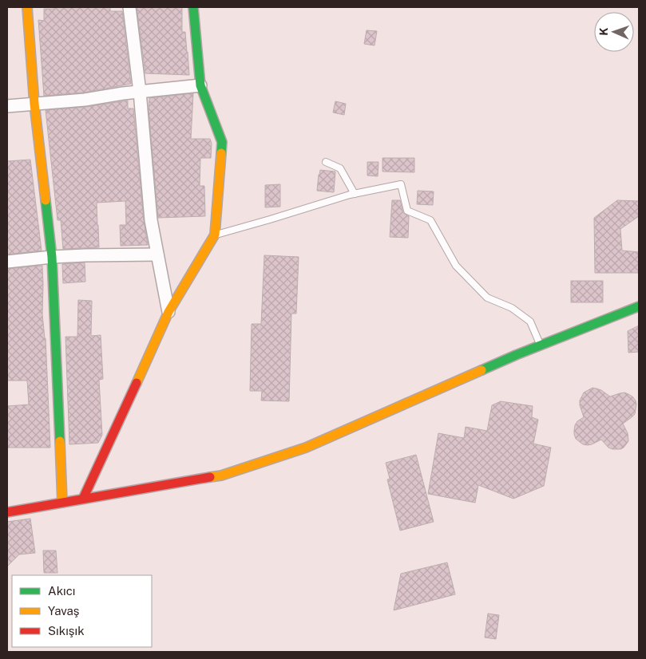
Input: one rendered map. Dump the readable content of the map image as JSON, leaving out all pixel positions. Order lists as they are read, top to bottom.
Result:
{
  "legend": ["Akıcı", "Yavaş", "Sıkışık"],
  "north": "left"
}
